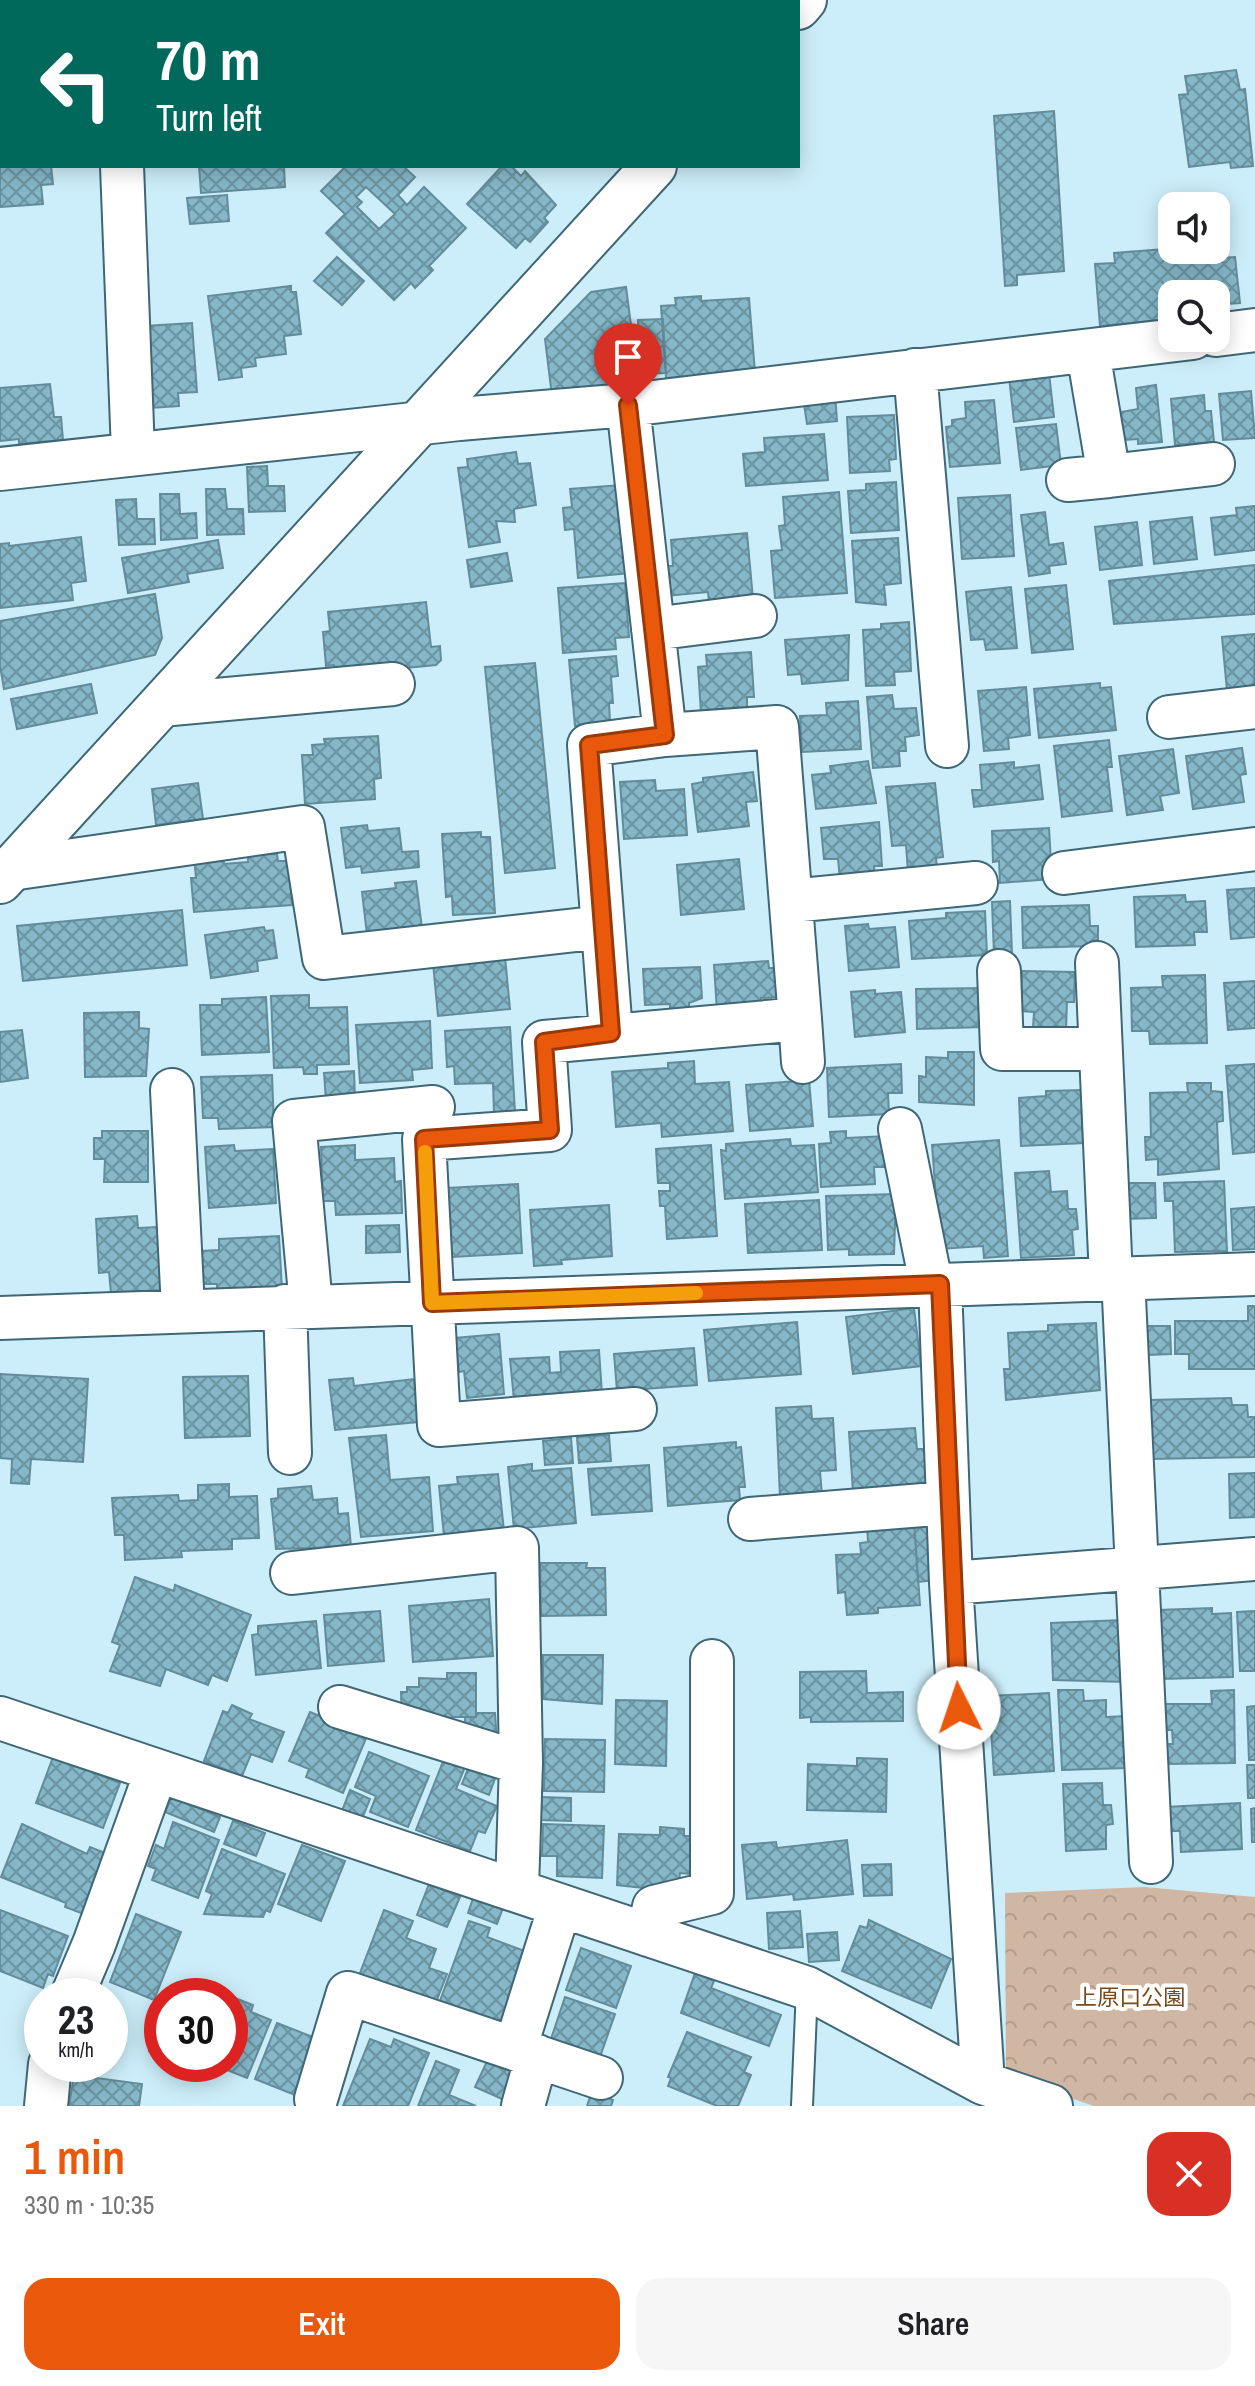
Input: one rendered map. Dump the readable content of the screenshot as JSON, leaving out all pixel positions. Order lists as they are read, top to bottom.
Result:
{
  "parks": ["上原口公園"],
  "page": {
    "turn": ["70 m", "Turn left"],
    "speed": "23 km/h",
    "limit": "30",
    "heading": ["1 min", "330 m · 10:35"],
    "buttons": ["Exit", "Share"]
  }
}
